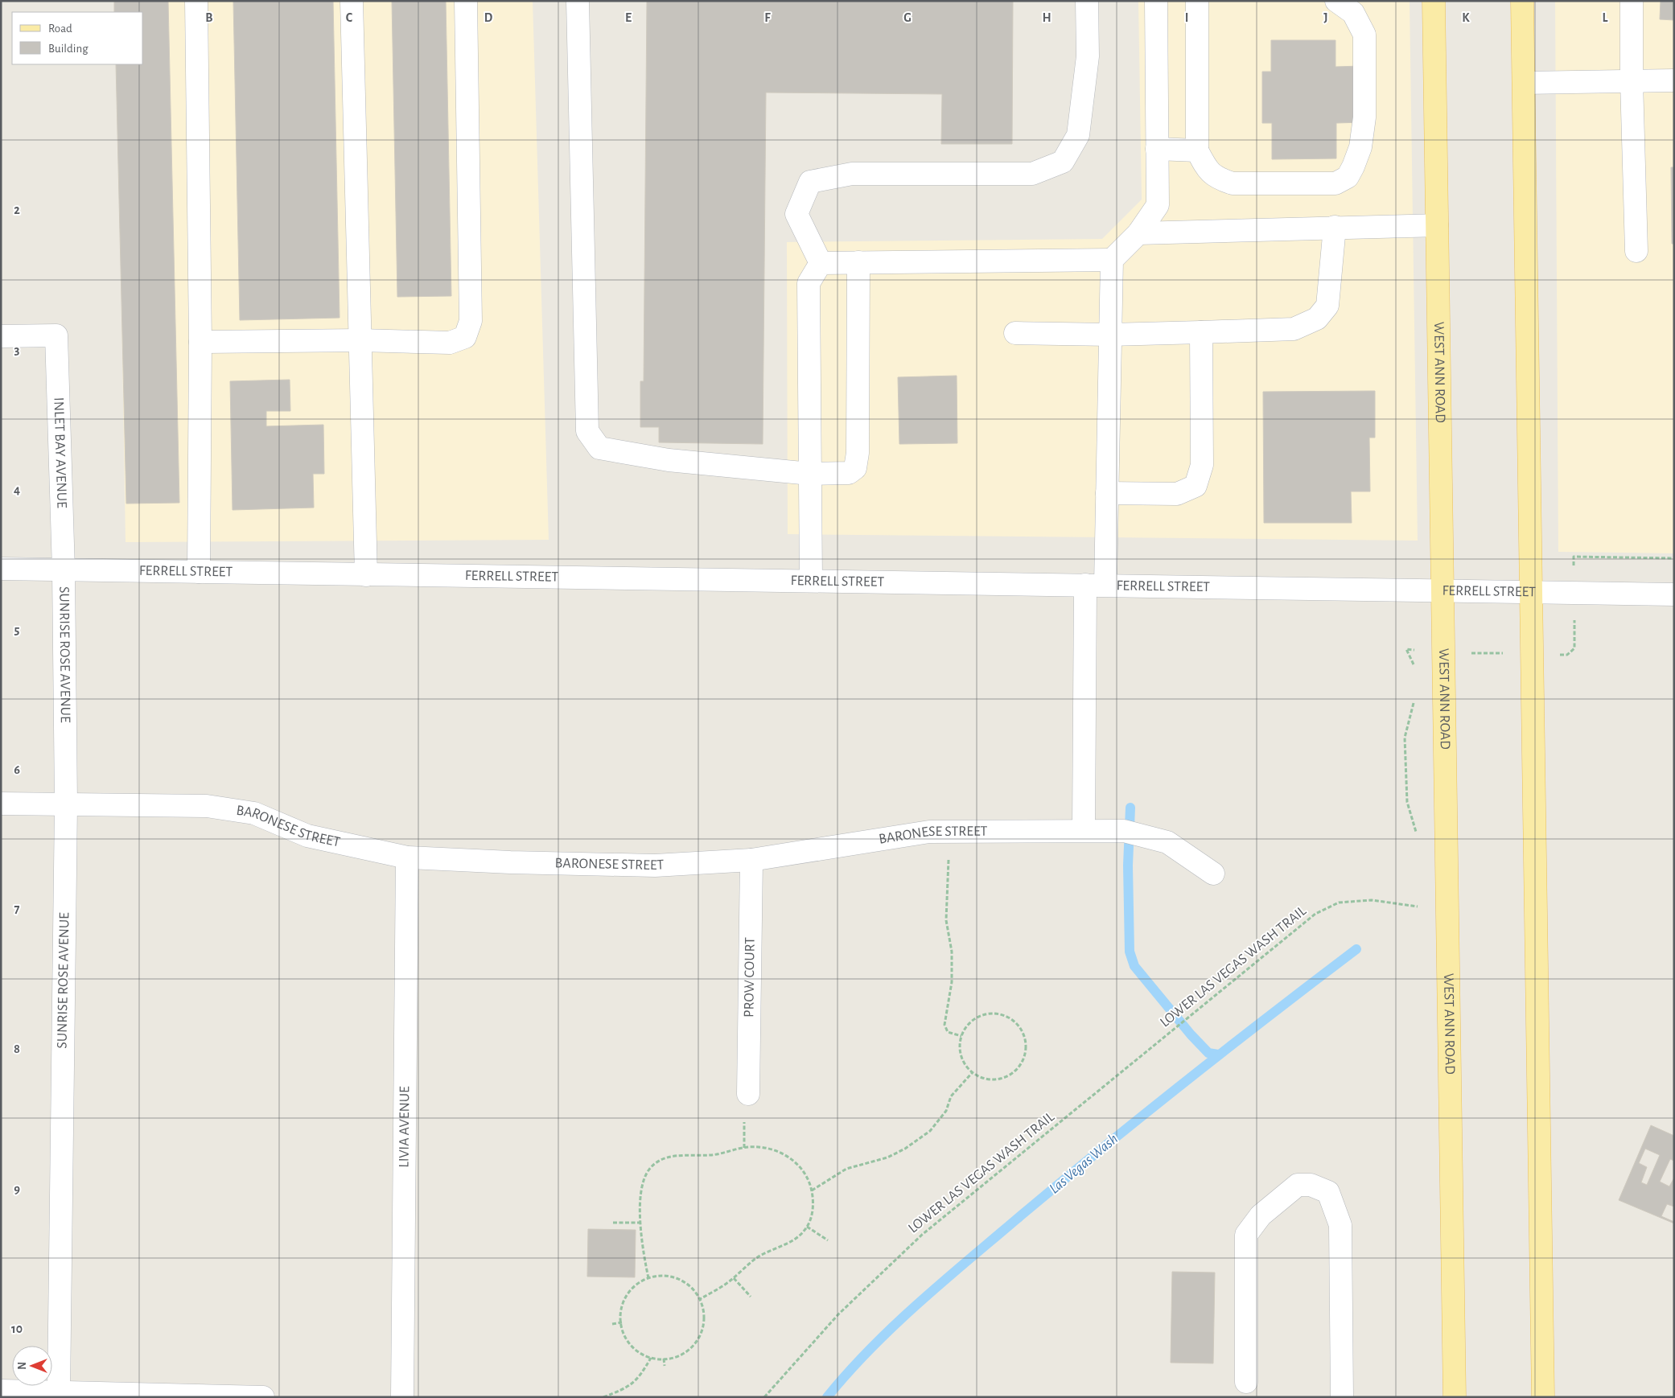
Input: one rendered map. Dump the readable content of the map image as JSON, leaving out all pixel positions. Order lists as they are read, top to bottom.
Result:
{
  "streets": {
    "main road": ["WEST ANN ROAD"],
    "street": [
      "INLET BAY AVENUE",
      "FERRELL STREET",
      "SUNRISE ROSE AVENUE",
      "BARONESE STREET",
      "PROW COURT",
      "LIVIA AVENUE"
    ],
    "path": ["LOWER LAS VEGAS WASH TRAIL"]
  },
  "crossings": [
    ["WEST ANN ROAD", "FERRELL STREET"],
    ["INLET BAY AVENUE", "FERRELL STREET"],
    ["INLET BAY AVENUE", "SUNRISE ROSE AVENUE"],
    ["FERRELL STREET", "SUNRISE ROSE AVENUE"],
    ["SUNRISE ROSE AVENUE", "BARONESE STREET"],
    ["BARONESE STREET", "PROW COURT"],
    ["BARONESE STREET", "LIVIA AVENUE"]
  ],
  "water": ["Las Vegas Wash"],
  "legend": ["Road", "Building"],
  "north": "left",
  "grid": {
    "columns": [
      "B",
      "C",
      "D",
      "E",
      "F",
      "G",
      "H",
      "I",
      "J",
      "K",
      "L"
    ],
    "rows": [
      "2",
      "3",
      "4",
      "5",
      "6",
      "7",
      "8",
      "9",
      "10"
    ]
  }
}
